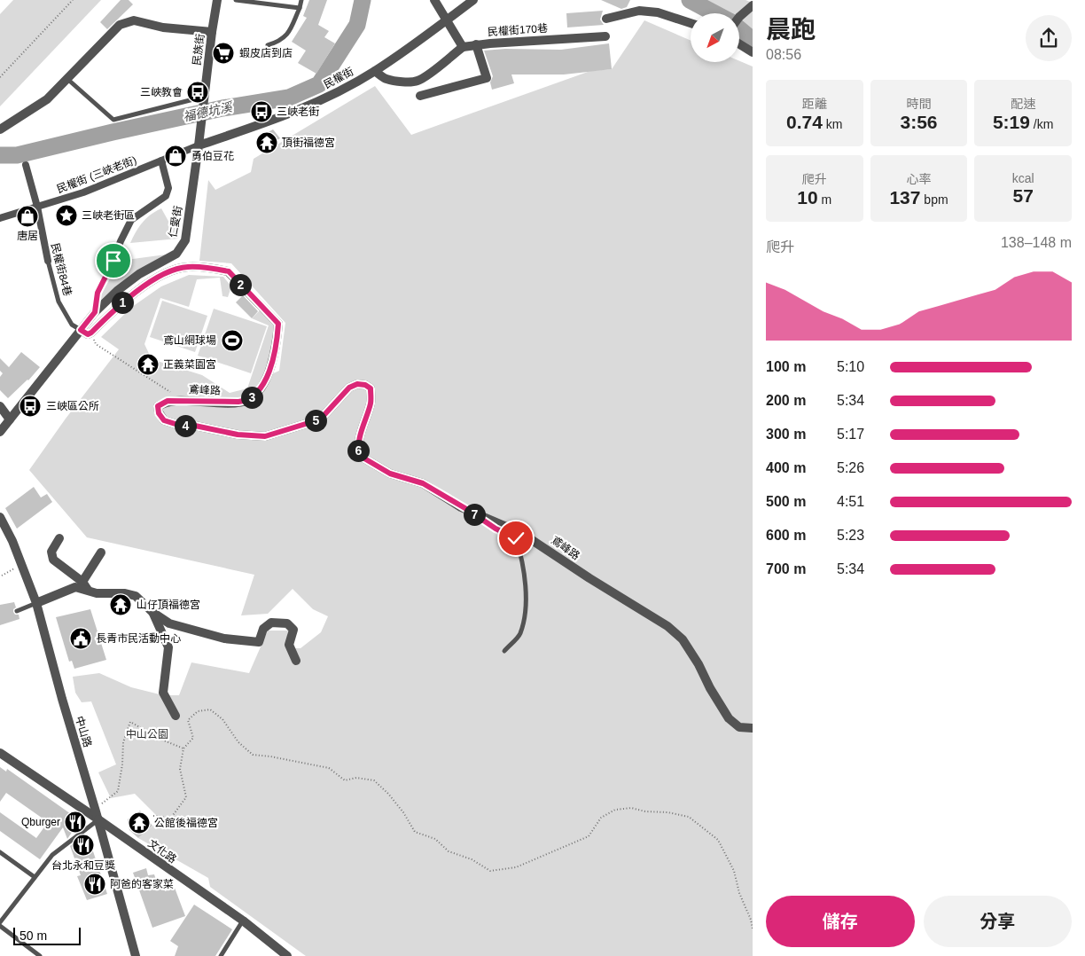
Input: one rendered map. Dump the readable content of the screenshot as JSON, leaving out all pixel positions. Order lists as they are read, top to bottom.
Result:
{
  "streets": {
    "street": [
      "民權街170巷",
      "民族街",
      "民權街",
      "民權街 (三峽老街)",
      "仁愛街",
      "民權街84巷",
      "鳶峰路",
      "中山路",
      "文化路"
    ]
  },
  "crossings": [
    ["民族街", "仁愛街"],
    ["民權街", "民權街 (三峽老街)"],
    ["民權街", "仁愛街"],
    ["民權街 (三峽老街)", "仁愛街"],
    ["民權街 (三峽老街)", "民權街84巷"],
    ["仁愛街", "民權街84巷"],
    ["仁愛街", "鳶峰路"],
    ["民權街84巷", "鳶峰路"],
    ["中山路", "文化路"]
  ],
  "water": ["福德坑溪"],
  "parks": ["中山公園"],
  "places": {
    "supermarket": ["蝦皮店到店"],
    "bus stop": ["三峽教會", "三峽老街", "三峽區公所"],
    "temple": [
      "頂街福德宮",
      "正義菜園宮",
      "山仔頂福德宮",
      "公館後福德宮"
    ],
    "shop": ["勇伯豆花", "唐居"],
    "place": ["三峽老街區"],
    "sports": ["鳶山網球場"],
    "public building": ["長青市民活動中心"],
    "restaurant": ["Qburger", "台北永和豆獎", "阿爸的客家菜"]
  },
  "scale_bar": "50 m",
  "north": "bottom left",
  "page": {
    "heading": ["晨跑", "08:56"],
    "stats": [
      ["距離", "0.74 km"],
      ["時間", "3:56"],
      ["配速", "5:19 /km"],
      ["爬升", "10 m"],
      ["心率", "137 bpm"],
      ["kcal", "57"]
    ],
    "chart": ["爬升", "138–148 m"],
    "pins": [
      "2",
      "1",
      "3",
      "5",
      "4",
      "6",
      "7"
    ],
    "list": [
      {
        "name": "100 m",
        "note": "5:10"
      },
      {
        "name": "200 m",
        "note": "5:34"
      },
      {
        "name": "300 m",
        "note": "5:17"
      },
      {
        "name": "400 m",
        "note": "5:26"
      },
      {
        "name": "500 m",
        "note": "4:51"
      },
      {
        "name": "600 m",
        "note": "5:23"
      },
      {
        "name": "700 m",
        "note": "5:34"
      }
    ],
    "buttons": ["儲存", "分享"],
    "scale": "50 m"
  }
}
